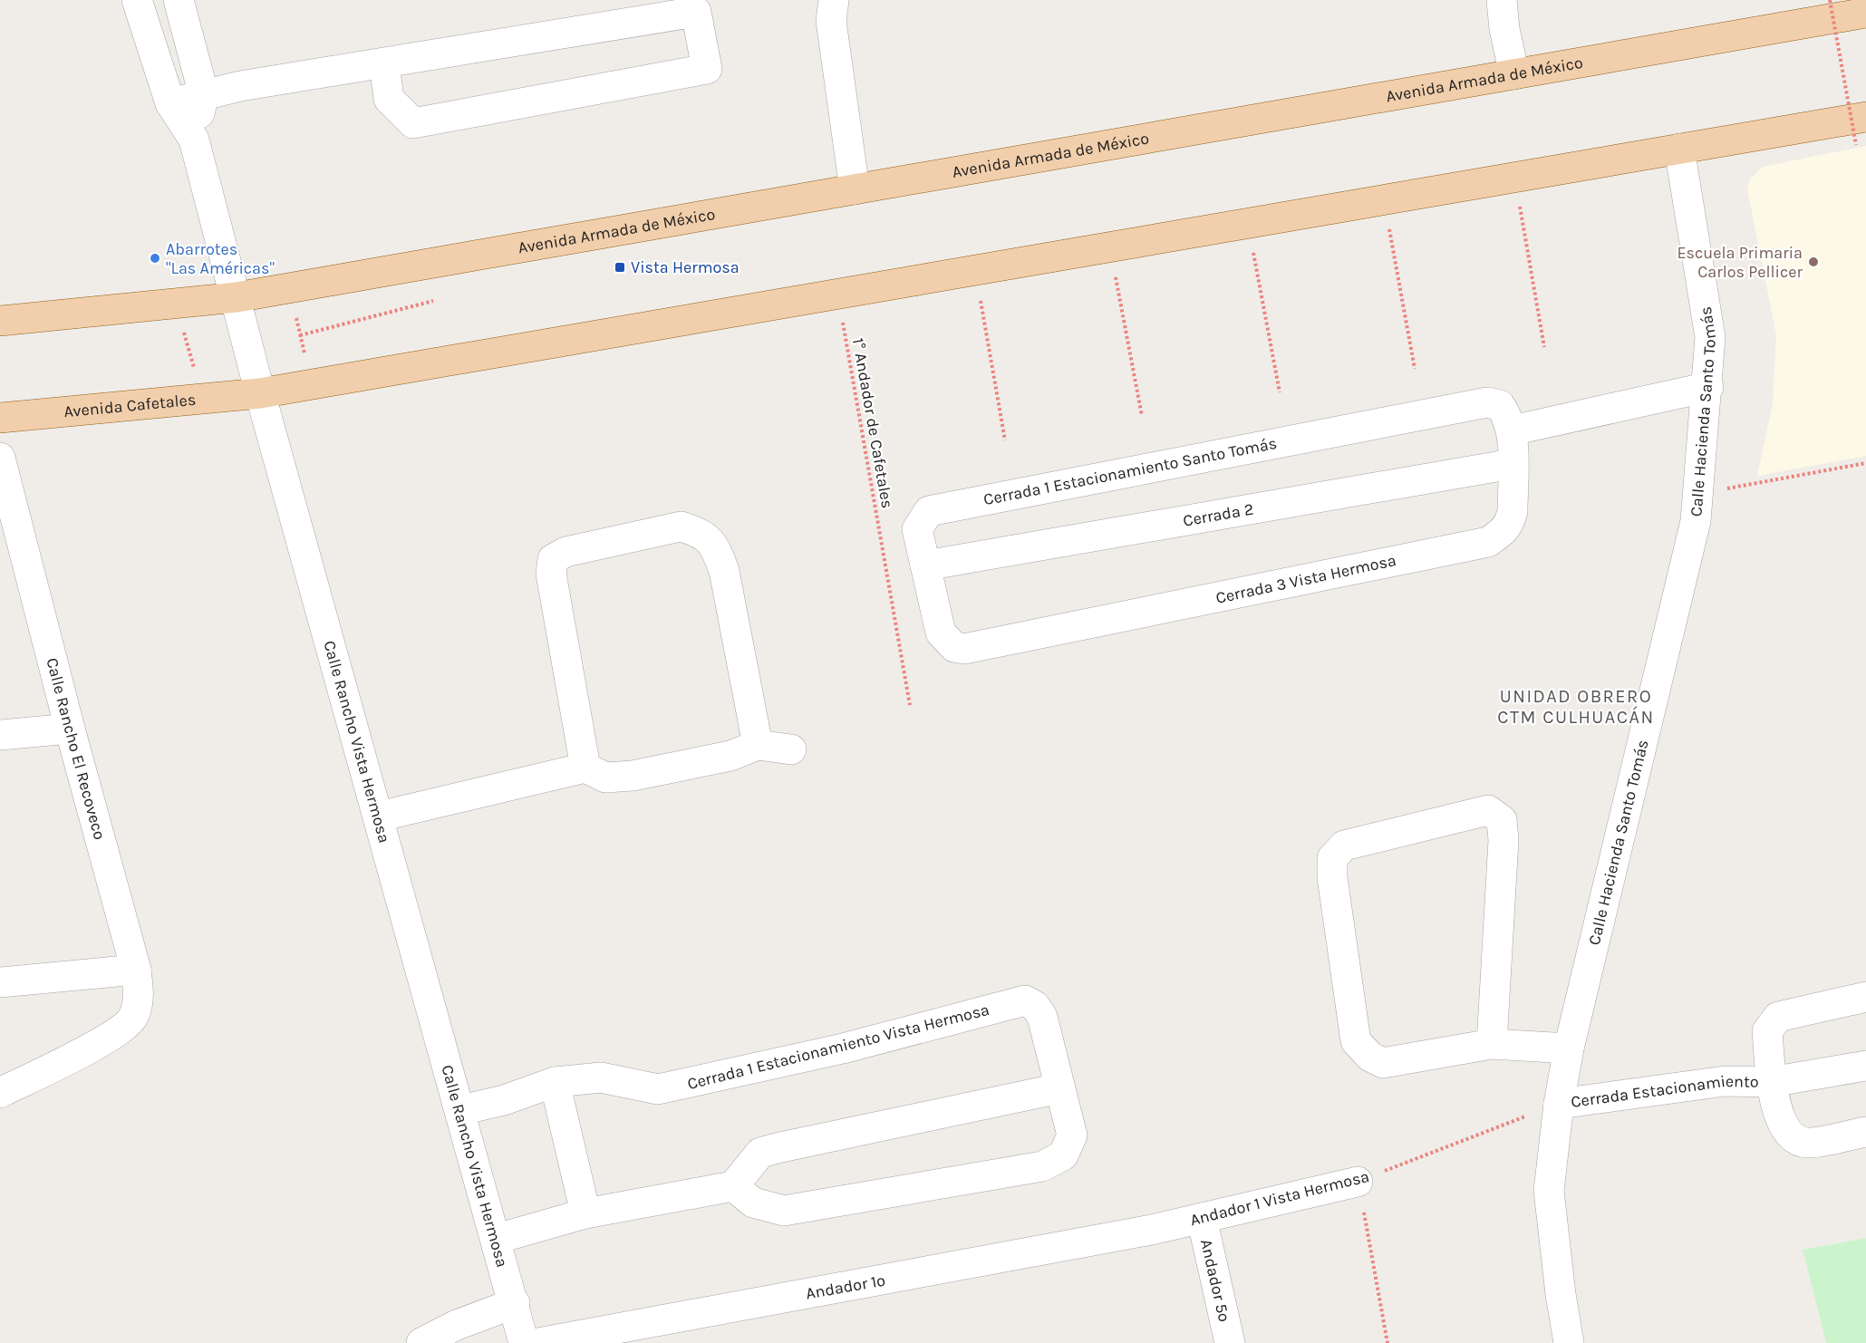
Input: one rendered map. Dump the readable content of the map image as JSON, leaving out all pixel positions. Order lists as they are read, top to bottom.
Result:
{
  "streets": {
    "main road": ["Avenida Armada de México", "Avenida Cafetales"],
    "street": [
      "Calle Hacienda Santo Tomás",
      "Cerrada 1 Estacionamiento Santo Tomás",
      "Cerrada 2",
      "Cerrada 3 Vista Hermosa",
      "Calle Rancho Vista Hermosa",
      "Calle Rancho El Recoveco",
      "Cerrada 1 Estacionamiento Vista Hermosa",
      "Cerrada Estacionamiento",
      "Andador 1 Vista Hermosa",
      "Andador 5º",
      "Andador 1º"
    ],
    "path": ["1° Andador de Cafetales"]
  },
  "crossings": [
    ["Avenida Armada de México", "Calle Rancho Vista Hermosa"],
    ["Avenida Cafetales", "Calle Rancho Vista Hermosa"],
    ["Calle Hacienda Santo Tomás", "Cerrada Estacionamiento"],
    ["Calle Hacienda Santo Tomás", "Andador 1 Vista Hermosa"],
    ["Cerrada 1 Estacionamiento Santo Tomás", "Cerrada 2"],
    ["Cerrada 1 Estacionamiento Santo Tomás", "Cerrada 3 Vista Hermosa"],
    ["Cerrada 2", "Cerrada 3 Vista Hermosa"],
    ["Calle Rancho Vista Hermosa", "Cerrada 1 Estacionamiento Vista Hermosa"],
    ["Cerrada Estacionamiento", "Andador 1 Vista Hermosa"],
    ["Andador 1 Vista Hermosa", "Andador 5º"],
    ["Andador 1 Vista Hermosa", "Andador 1º"]
  ],
  "districts": ["UNIDAD OBRERO CTM CULHUACÁN"],
  "places": {
    "other": ["Abarrotes \"Las Américas\"", "Escuela Primaria Carlos Pellicer"],
    "transit": ["Vista Hermosa"]
  }
}
